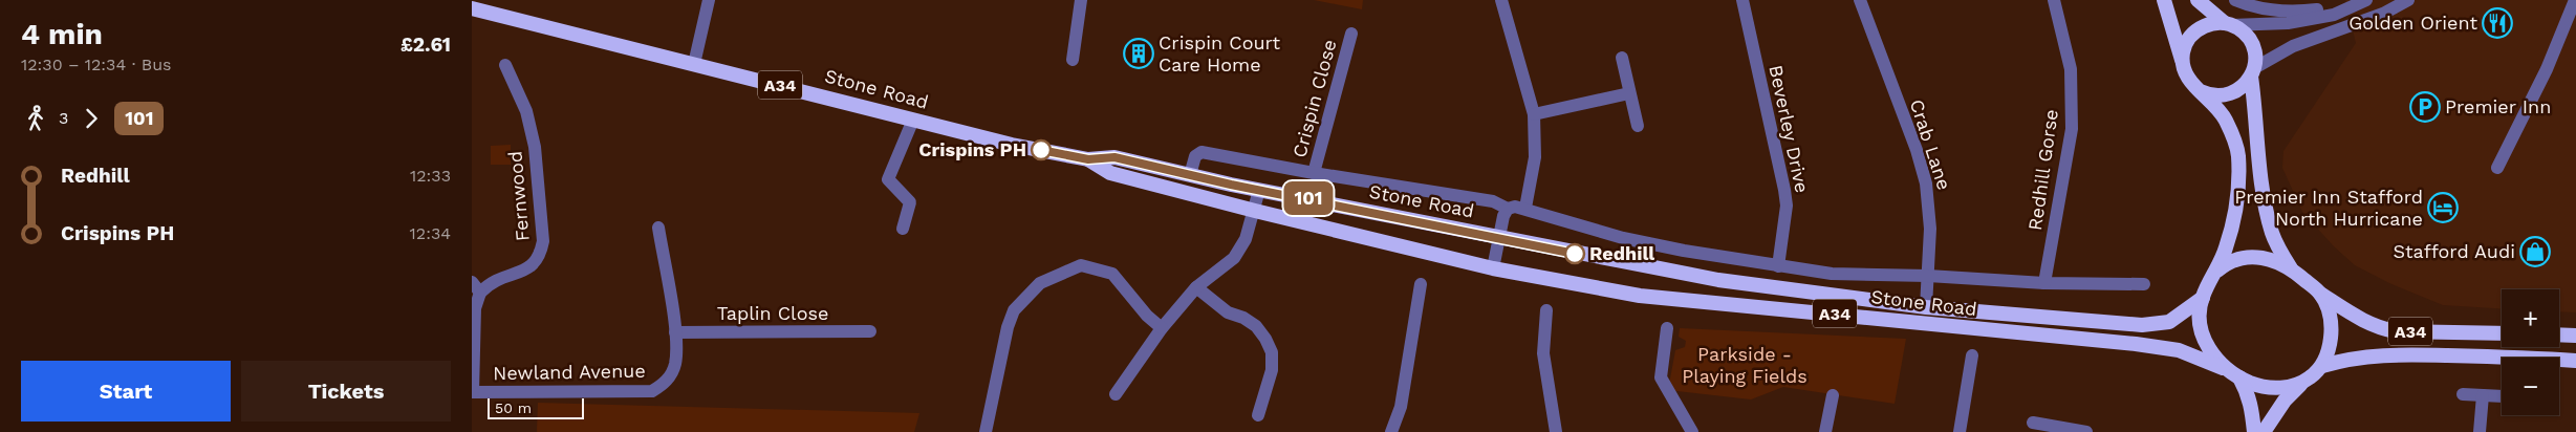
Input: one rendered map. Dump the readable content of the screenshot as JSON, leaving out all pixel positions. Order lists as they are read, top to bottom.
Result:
{
  "streets": {
    "highway": ["A34", "Stone Road"],
    "street": [
      "Crispin Close",
      "Beverley Drive",
      "Crab Lane",
      "Redhill Gorse",
      "Fernwood",
      "Taplin Close",
      "Newland Avenue"
    ]
  },
  "crossings": [
    ["A34", "Stone Road"],
    ["Stone Road", "Beverley Drive"],
    ["Stone Road", "Crab Lane"],
    ["Stone Road", "Redhill Gorse"],
    ["Fernwood", "Newland Avenue"],
    ["Taplin Close", "Newland Avenue"]
  ],
  "parks": ["Parkside - Playing Fields"],
  "places": {
    "restaurant": ["Golden Orient"],
    "building": ["Crispin Court Care Home"],
    "parking": ["Premier Inn"],
    "other": ["Crispins PH", "Redhill"],
    "hotel": ["Premier Inn Stafford North Hurricane"],
    "shop": ["Stafford Audi"]
  },
  "lines": ["bus line 101"],
  "scale_bar": "50 m",
  "page": {
    "heading": ["4 min", "12:30 – 12:34 · Bus", "£2.61"],
    "on_map": "101",
    "legs": ["3", "101"],
    "list": [
      {
        "name": "Redhill",
        "value": "12:33"
      },
      {
        "name": "Crispins PH",
        "value": "12:34"
      }
    ],
    "map_buttons": ["+", "−"],
    "buttons": ["Start", "Tickets"],
    "scale": "50 m"
  }
}
